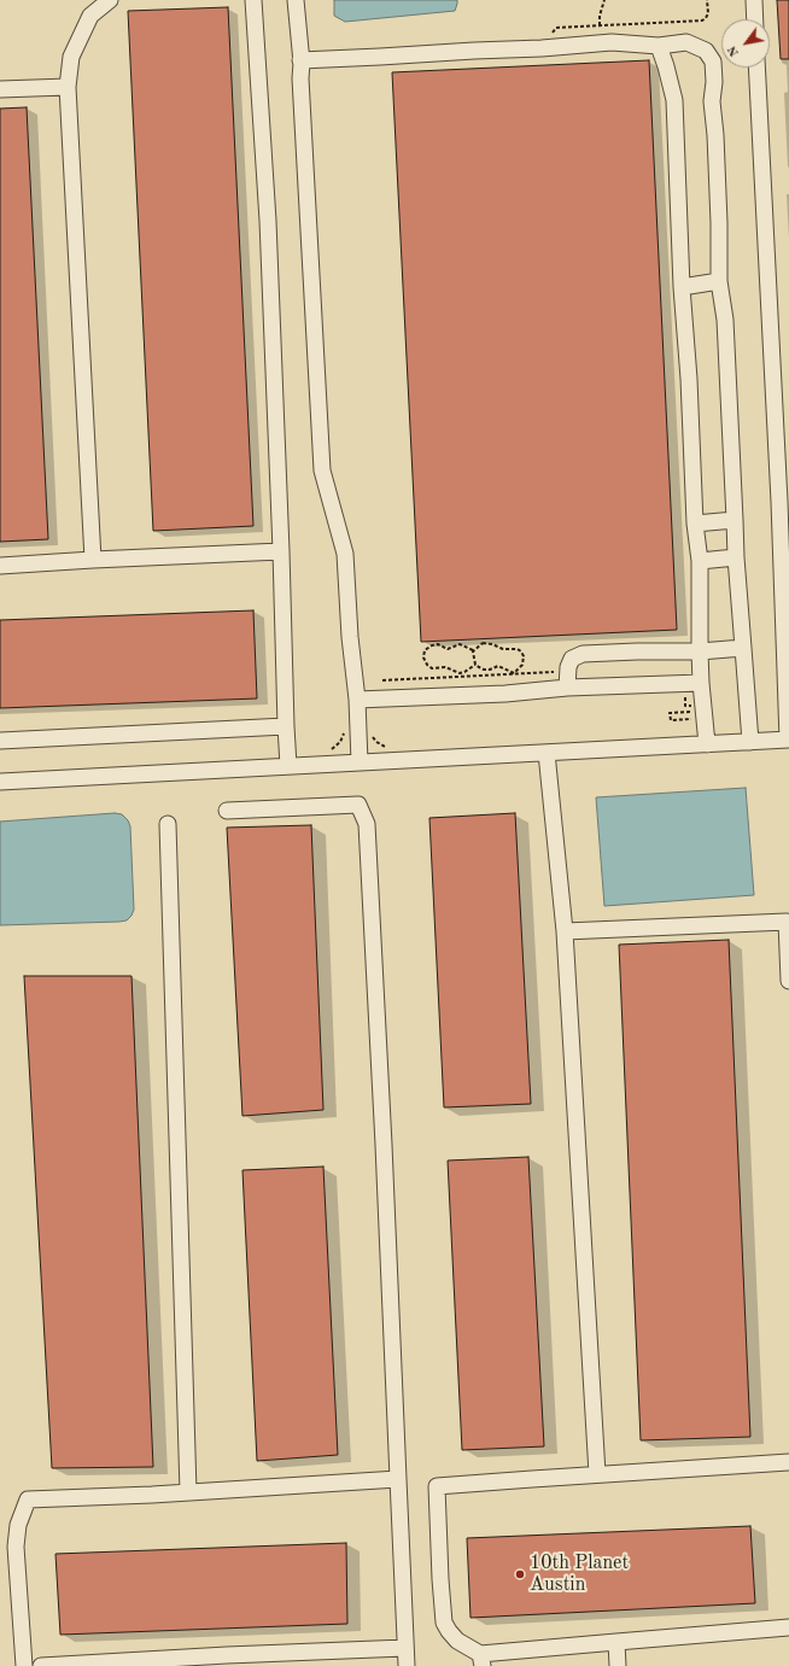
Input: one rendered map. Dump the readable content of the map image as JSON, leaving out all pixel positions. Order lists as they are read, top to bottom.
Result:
{
  "places": ["10th Planet Austin"],
  "north": "bottom left"
}
